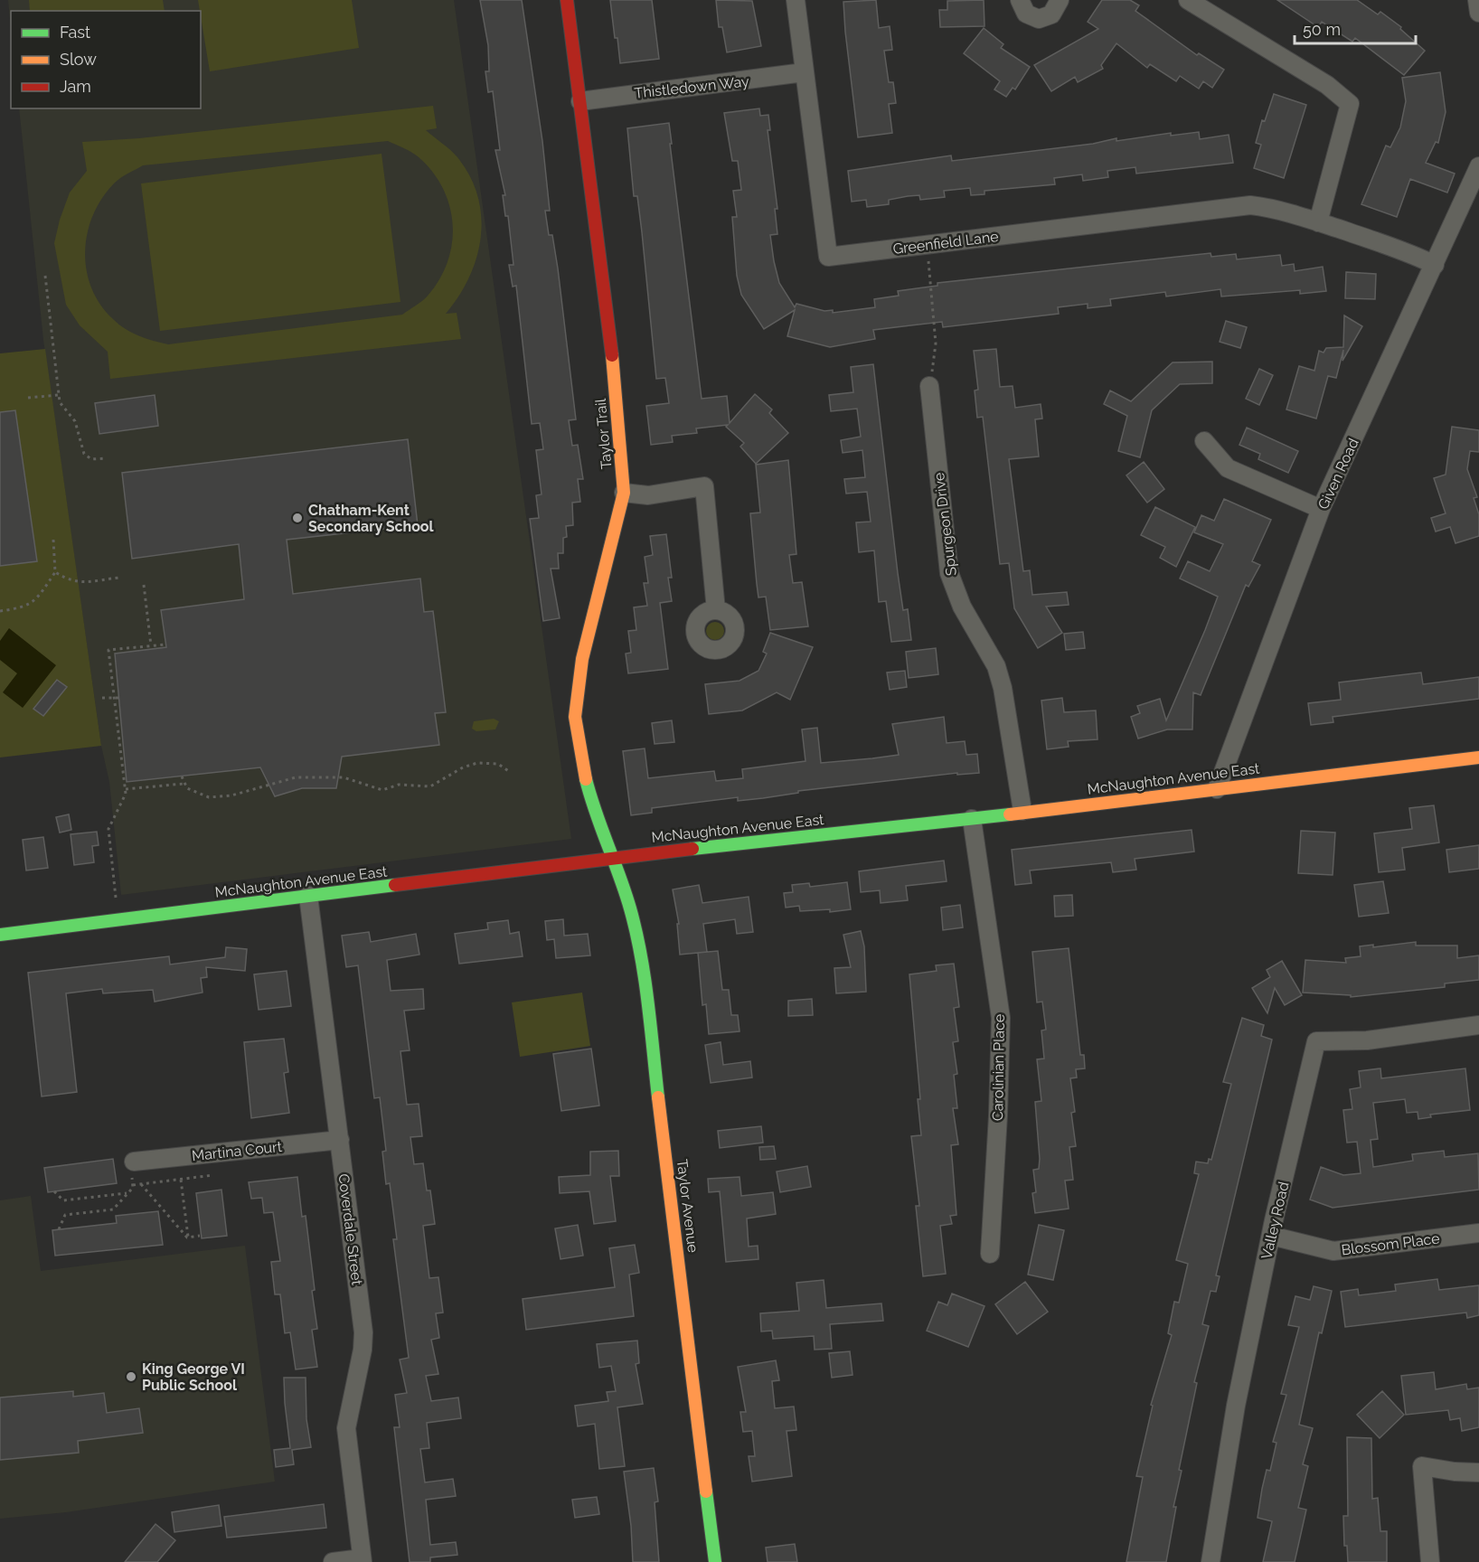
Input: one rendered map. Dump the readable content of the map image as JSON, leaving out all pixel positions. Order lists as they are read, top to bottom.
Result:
{
  "streets": {
    "street": [
      "Thistledown Way",
      "Greenfield Lane",
      "Taylor Trail",
      "Given Road",
      "Spurgeon Drive",
      "McNaughton Avenue East",
      "Carolinian Place",
      "Martina Court",
      "Taylor Avenue",
      "Valley Road",
      "Coverdale Street",
      "Blossom Place"
    ]
  },
  "crossings": [
    ["Thistledown Way", "Greenfield Lane"],
    ["Thistledown Way", "Taylor Trail"],
    ["Greenfield Lane", "Given Road"],
    ["Taylor Trail", "McNaughton Avenue East"],
    ["Taylor Trail", "Taylor Avenue"],
    ["Given Road", "McNaughton Avenue East"],
    ["Spurgeon Drive", "McNaughton Avenue East"],
    ["McNaughton Avenue East", "Carolinian Place"],
    ["McNaughton Avenue East", "Taylor Avenue"],
    ["McNaughton Avenue East", "Coverdale Street"],
    ["Martina Court", "Coverdale Street"],
    ["Valley Road", "Blossom Place"]
  ],
  "places": ["Chatham-Kent Secondary School", "King George VI Public School"],
  "legend": ["Fast", "Slow", "Jam"],
  "scale_bar": "50 m"
}
